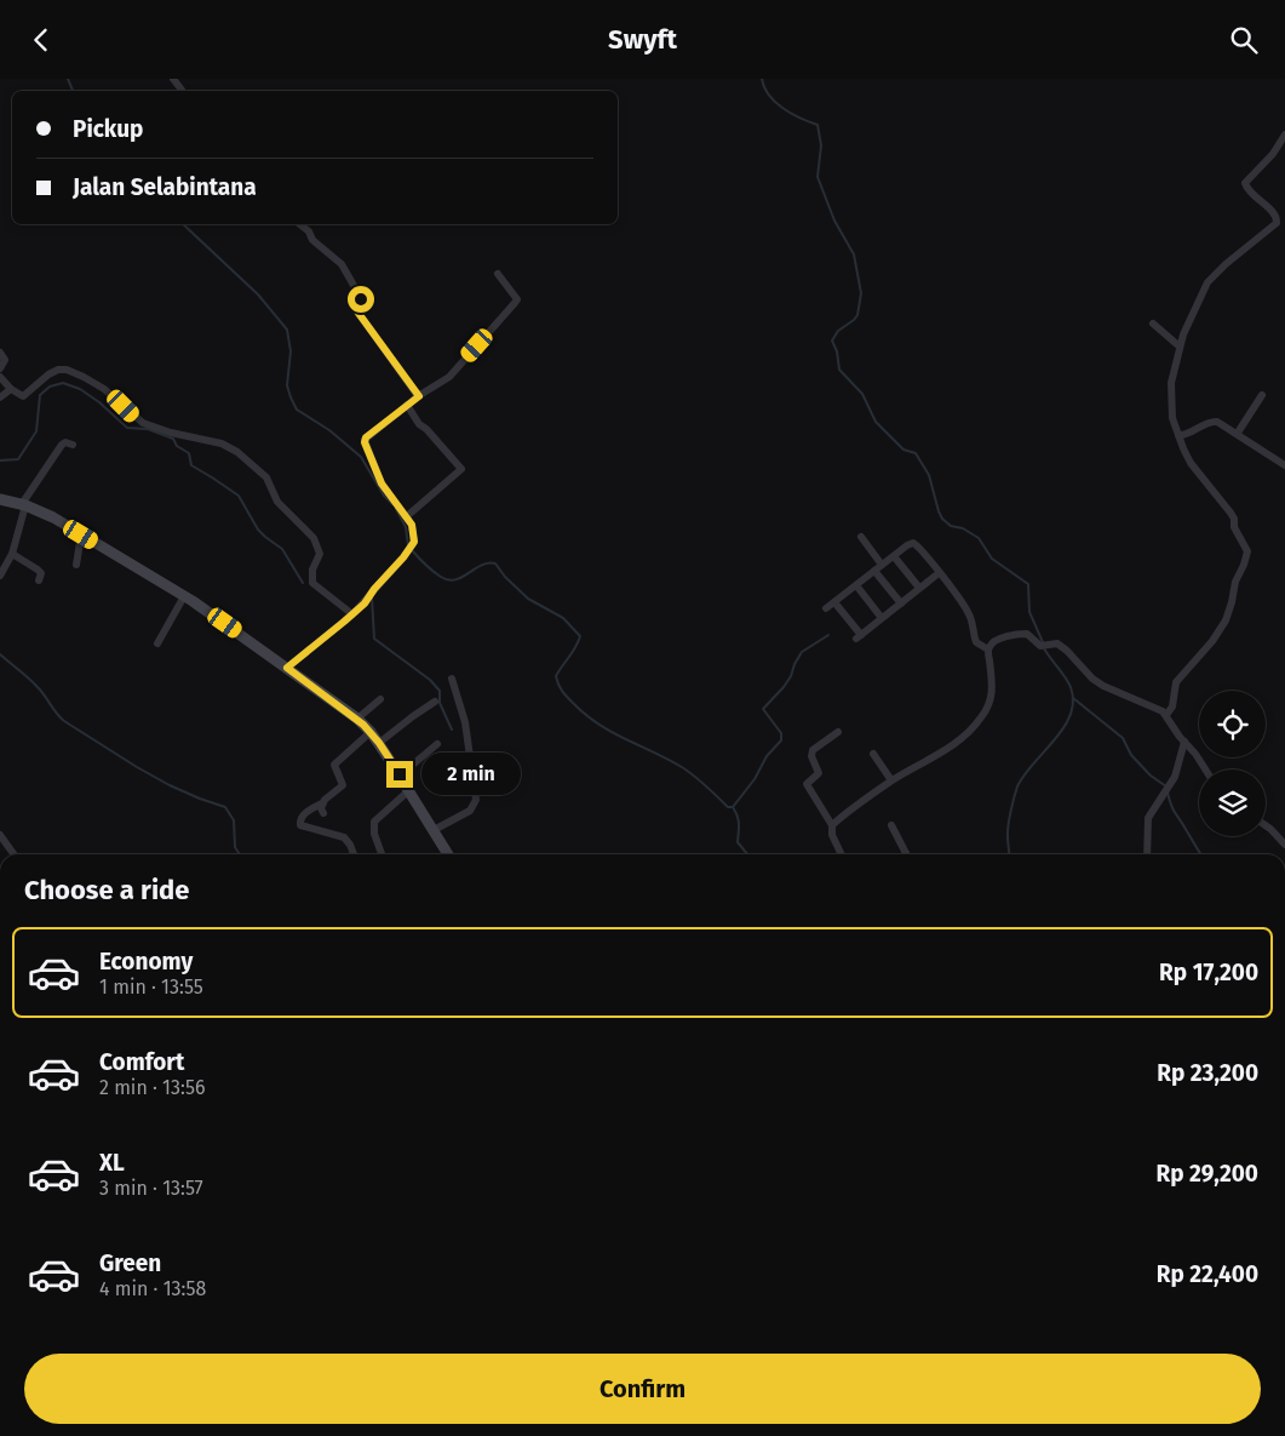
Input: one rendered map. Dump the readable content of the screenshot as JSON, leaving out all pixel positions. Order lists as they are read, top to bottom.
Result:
{
  "page": {
    "header": "Swyft",
    "banner": ["Pickup", "Jalan Selabintana"],
    "bubble": "2 min",
    "heading": "Choose a ride",
    "list": [
      {
        "name": "Economy",
        "note": "1 min · 13:55",
        "value": "Rp 17,200"
      },
      {
        "name": "Comfort",
        "note": "2 min · 13:56",
        "value": "Rp 23,200"
      },
      {
        "name": "XL",
        "note": "3 min · 13:57",
        "value": "Rp 29,200"
      },
      {
        "name": "Green",
        "note": "4 min · 13:58",
        "value": "Rp 22,400"
      }
    ],
    "buttons": "Confirm"
  }
}
